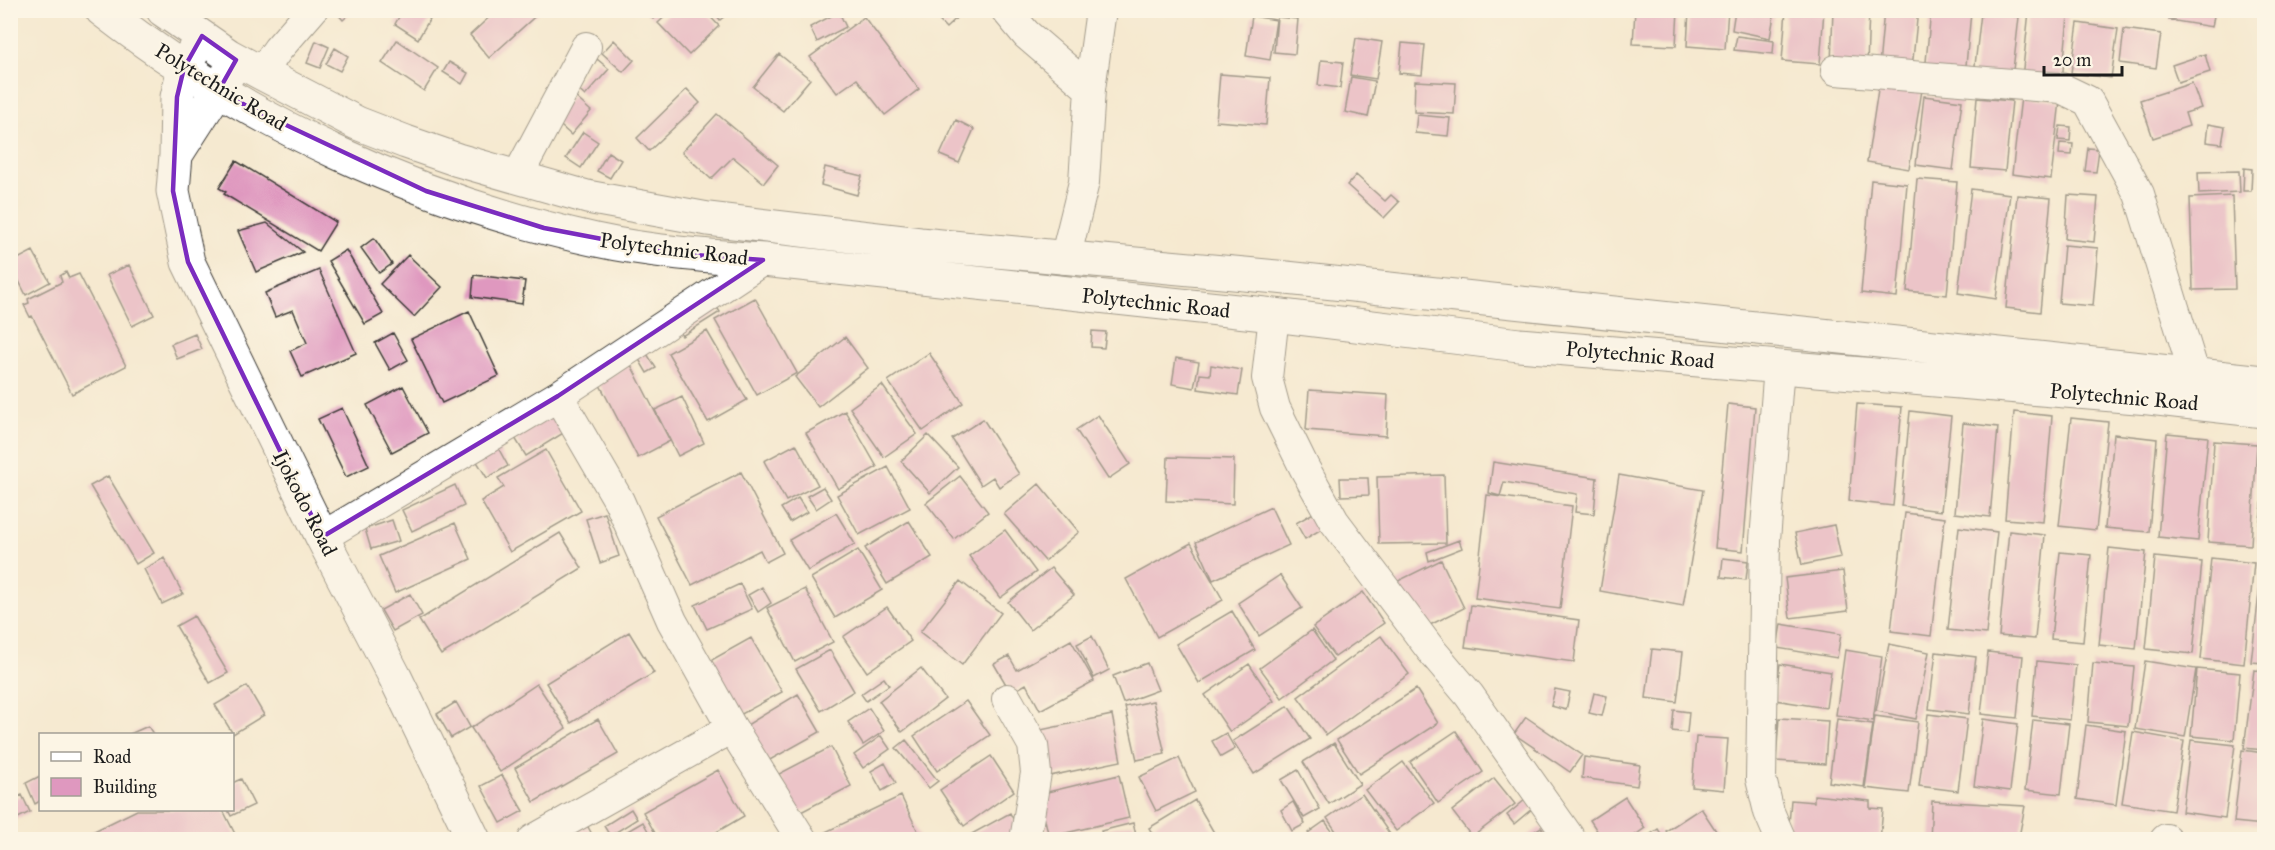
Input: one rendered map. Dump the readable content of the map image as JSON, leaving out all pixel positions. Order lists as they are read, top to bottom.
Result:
{
  "streets": {
    "main road": ["Polytechnic Road", "Ijokodo Road"]
  },
  "crossings": [
    ["Polytechnic Road", "Ijokodo Road"]
  ],
  "legend": ["Road", "Building"],
  "scale_bar": "20 m"
}
